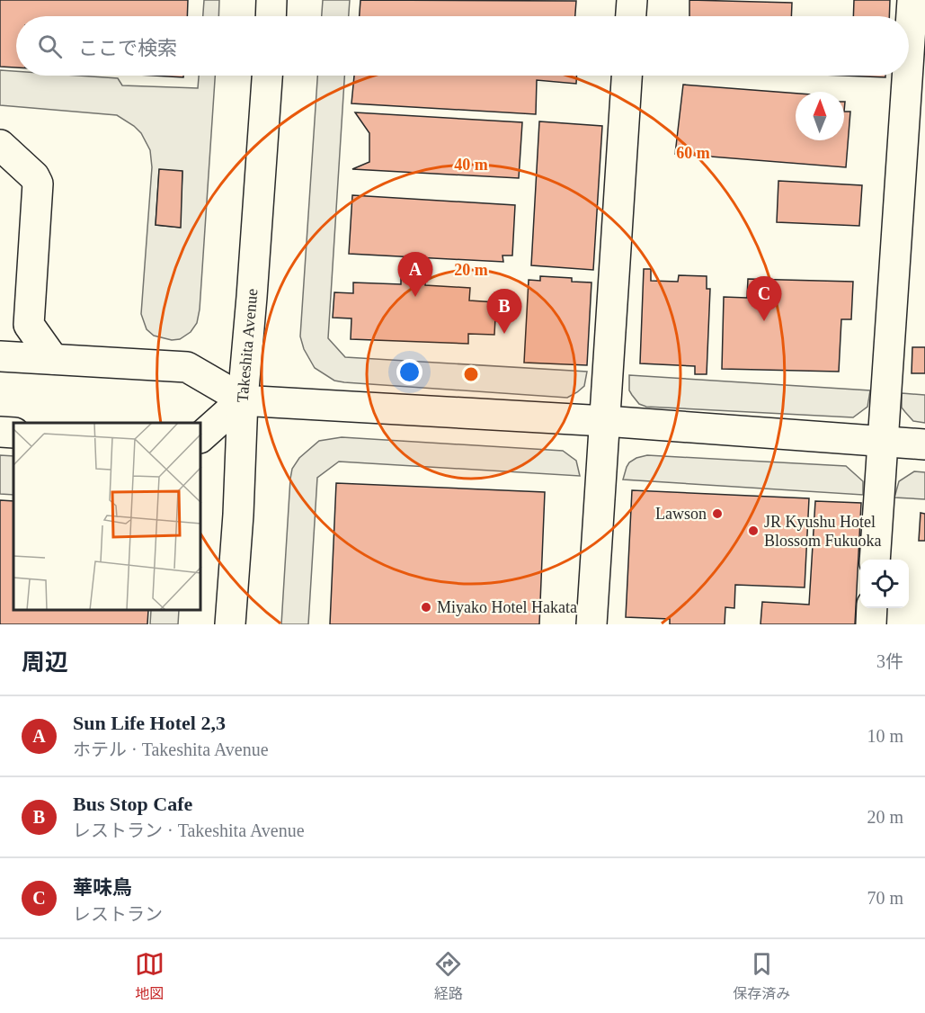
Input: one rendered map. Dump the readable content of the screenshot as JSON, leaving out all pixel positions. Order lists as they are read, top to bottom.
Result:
{
  "streets": {
    "main road": ["Takeshita Avenue"]
  },
  "places": ["Lawson", "JR Kyushu Hotel Blossom Fukuoka", "Miyako Hotel Hakata"],
  "north": "top",
  "page": {
    "search": "ここで検索",
    "pins": ["A", "C", "B"],
    "heading": ["周辺", "3件"],
    "list": [
      {
        "mark": "A",
        "name": "Sun Life Hotel 2,3",
        "note": "ホテル · Takeshita Avenue",
        "value": "10 m"
      },
      {
        "mark": "B",
        "name": "Bus Stop Cafe",
        "note": "レストラン · Takeshita Avenue",
        "value": "20 m"
      },
      {
        "mark": "C",
        "name": "華味鳥",
        "note": "レストラン",
        "value": "70 m"
      }
    ],
    "nav": ["地図", "経路", "保存済み"]
  },
  "rings": ["60 m", "40 m", "20 m"]
}
